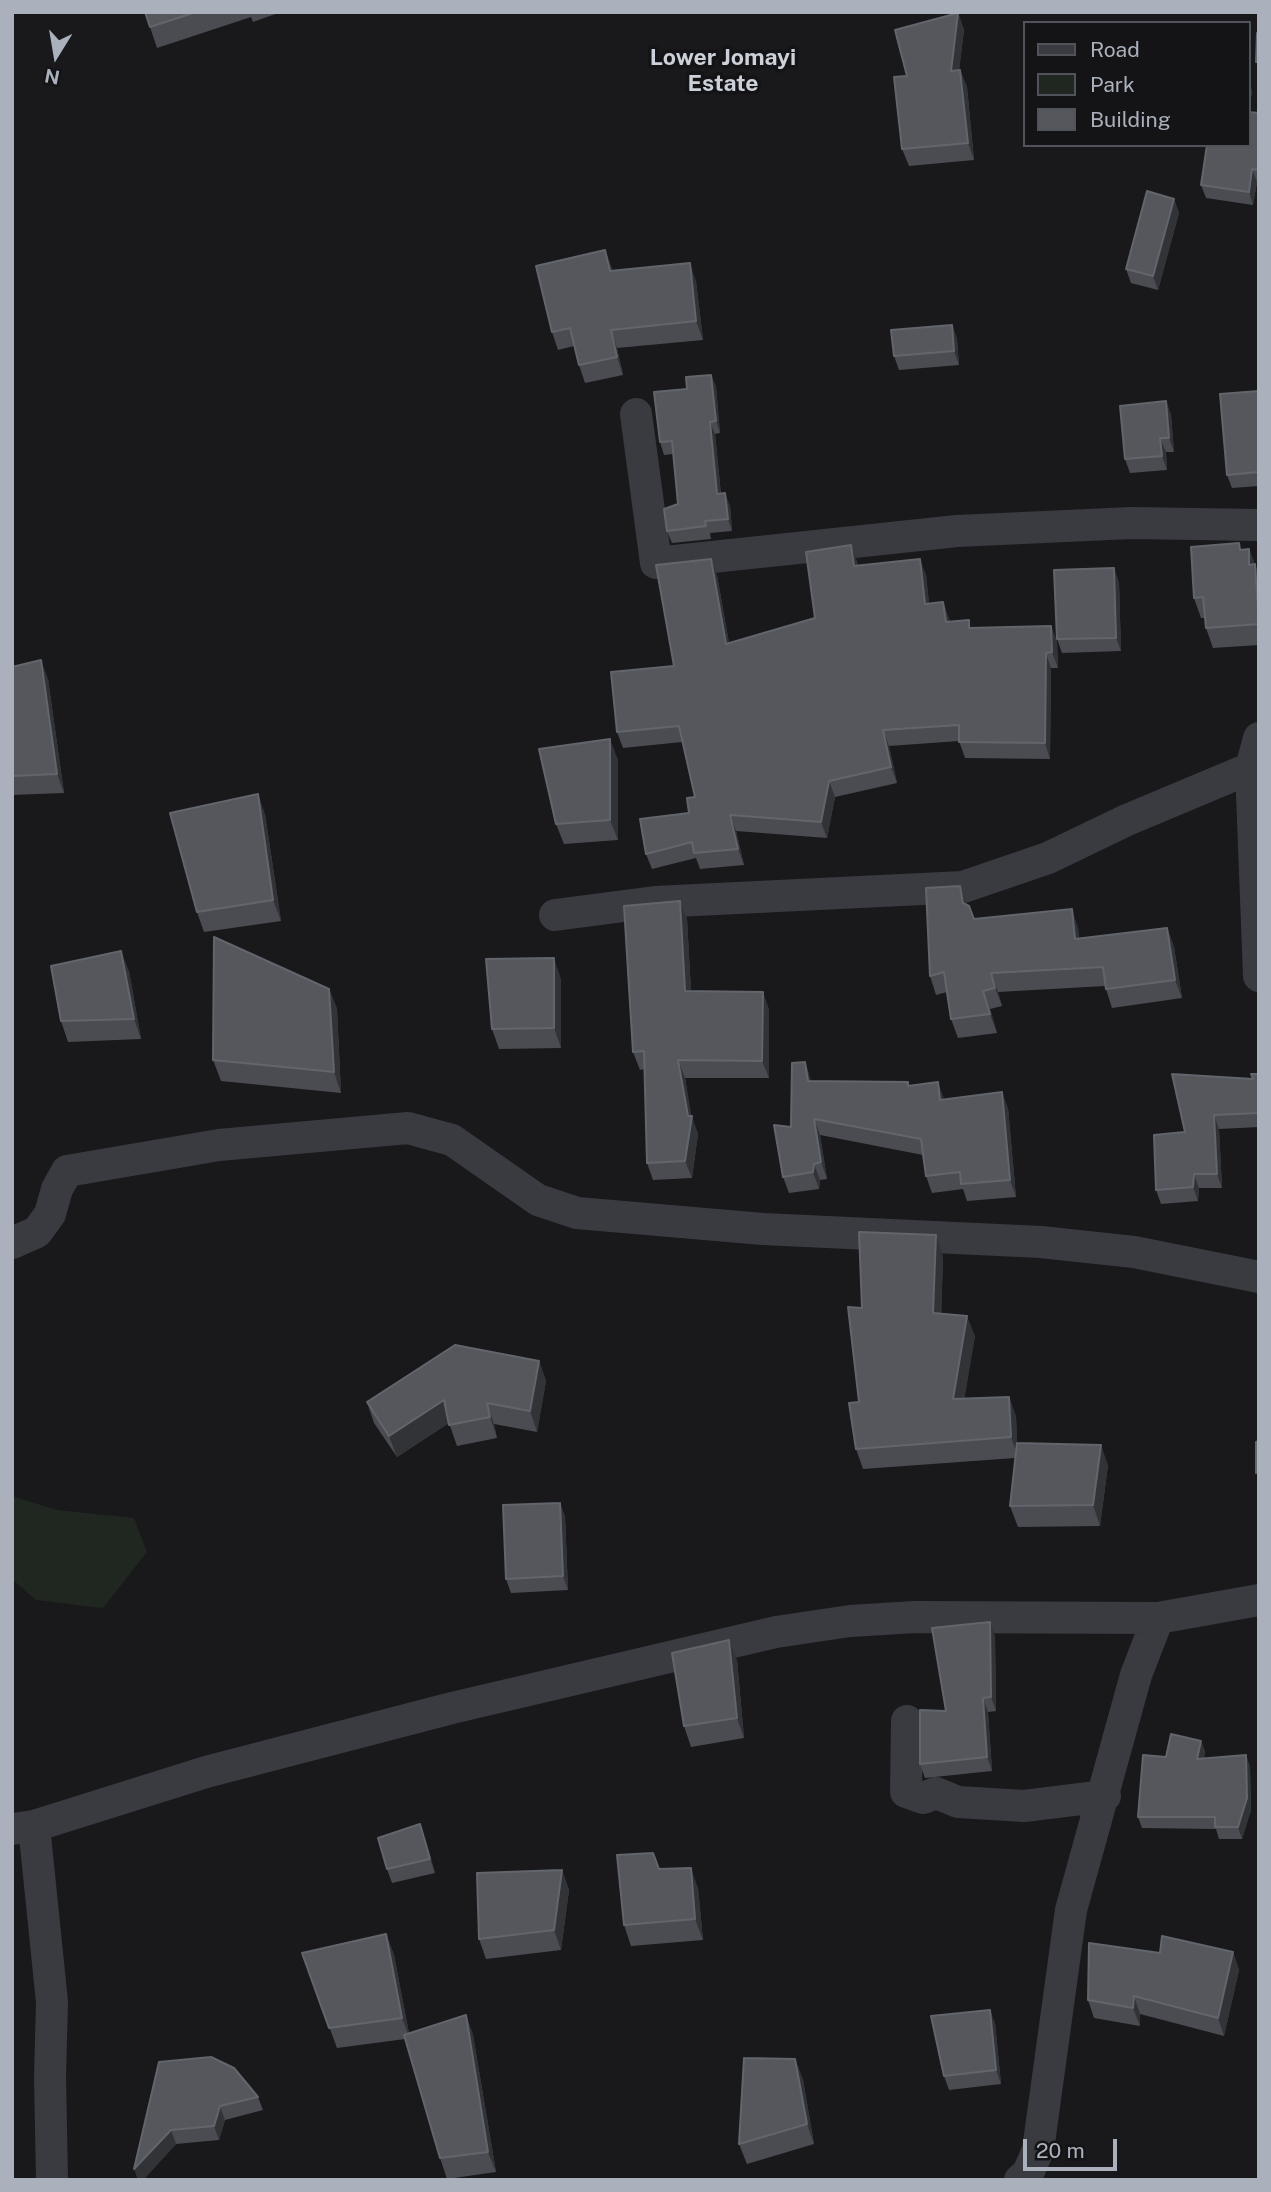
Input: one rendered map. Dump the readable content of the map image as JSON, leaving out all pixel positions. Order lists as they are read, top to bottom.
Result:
{
  "districts": ["Lower Jomayi Estate"],
  "legend": ["Road", "Park", "Building"],
  "scale_bar": "20 m",
  "north": "bottom"
}
